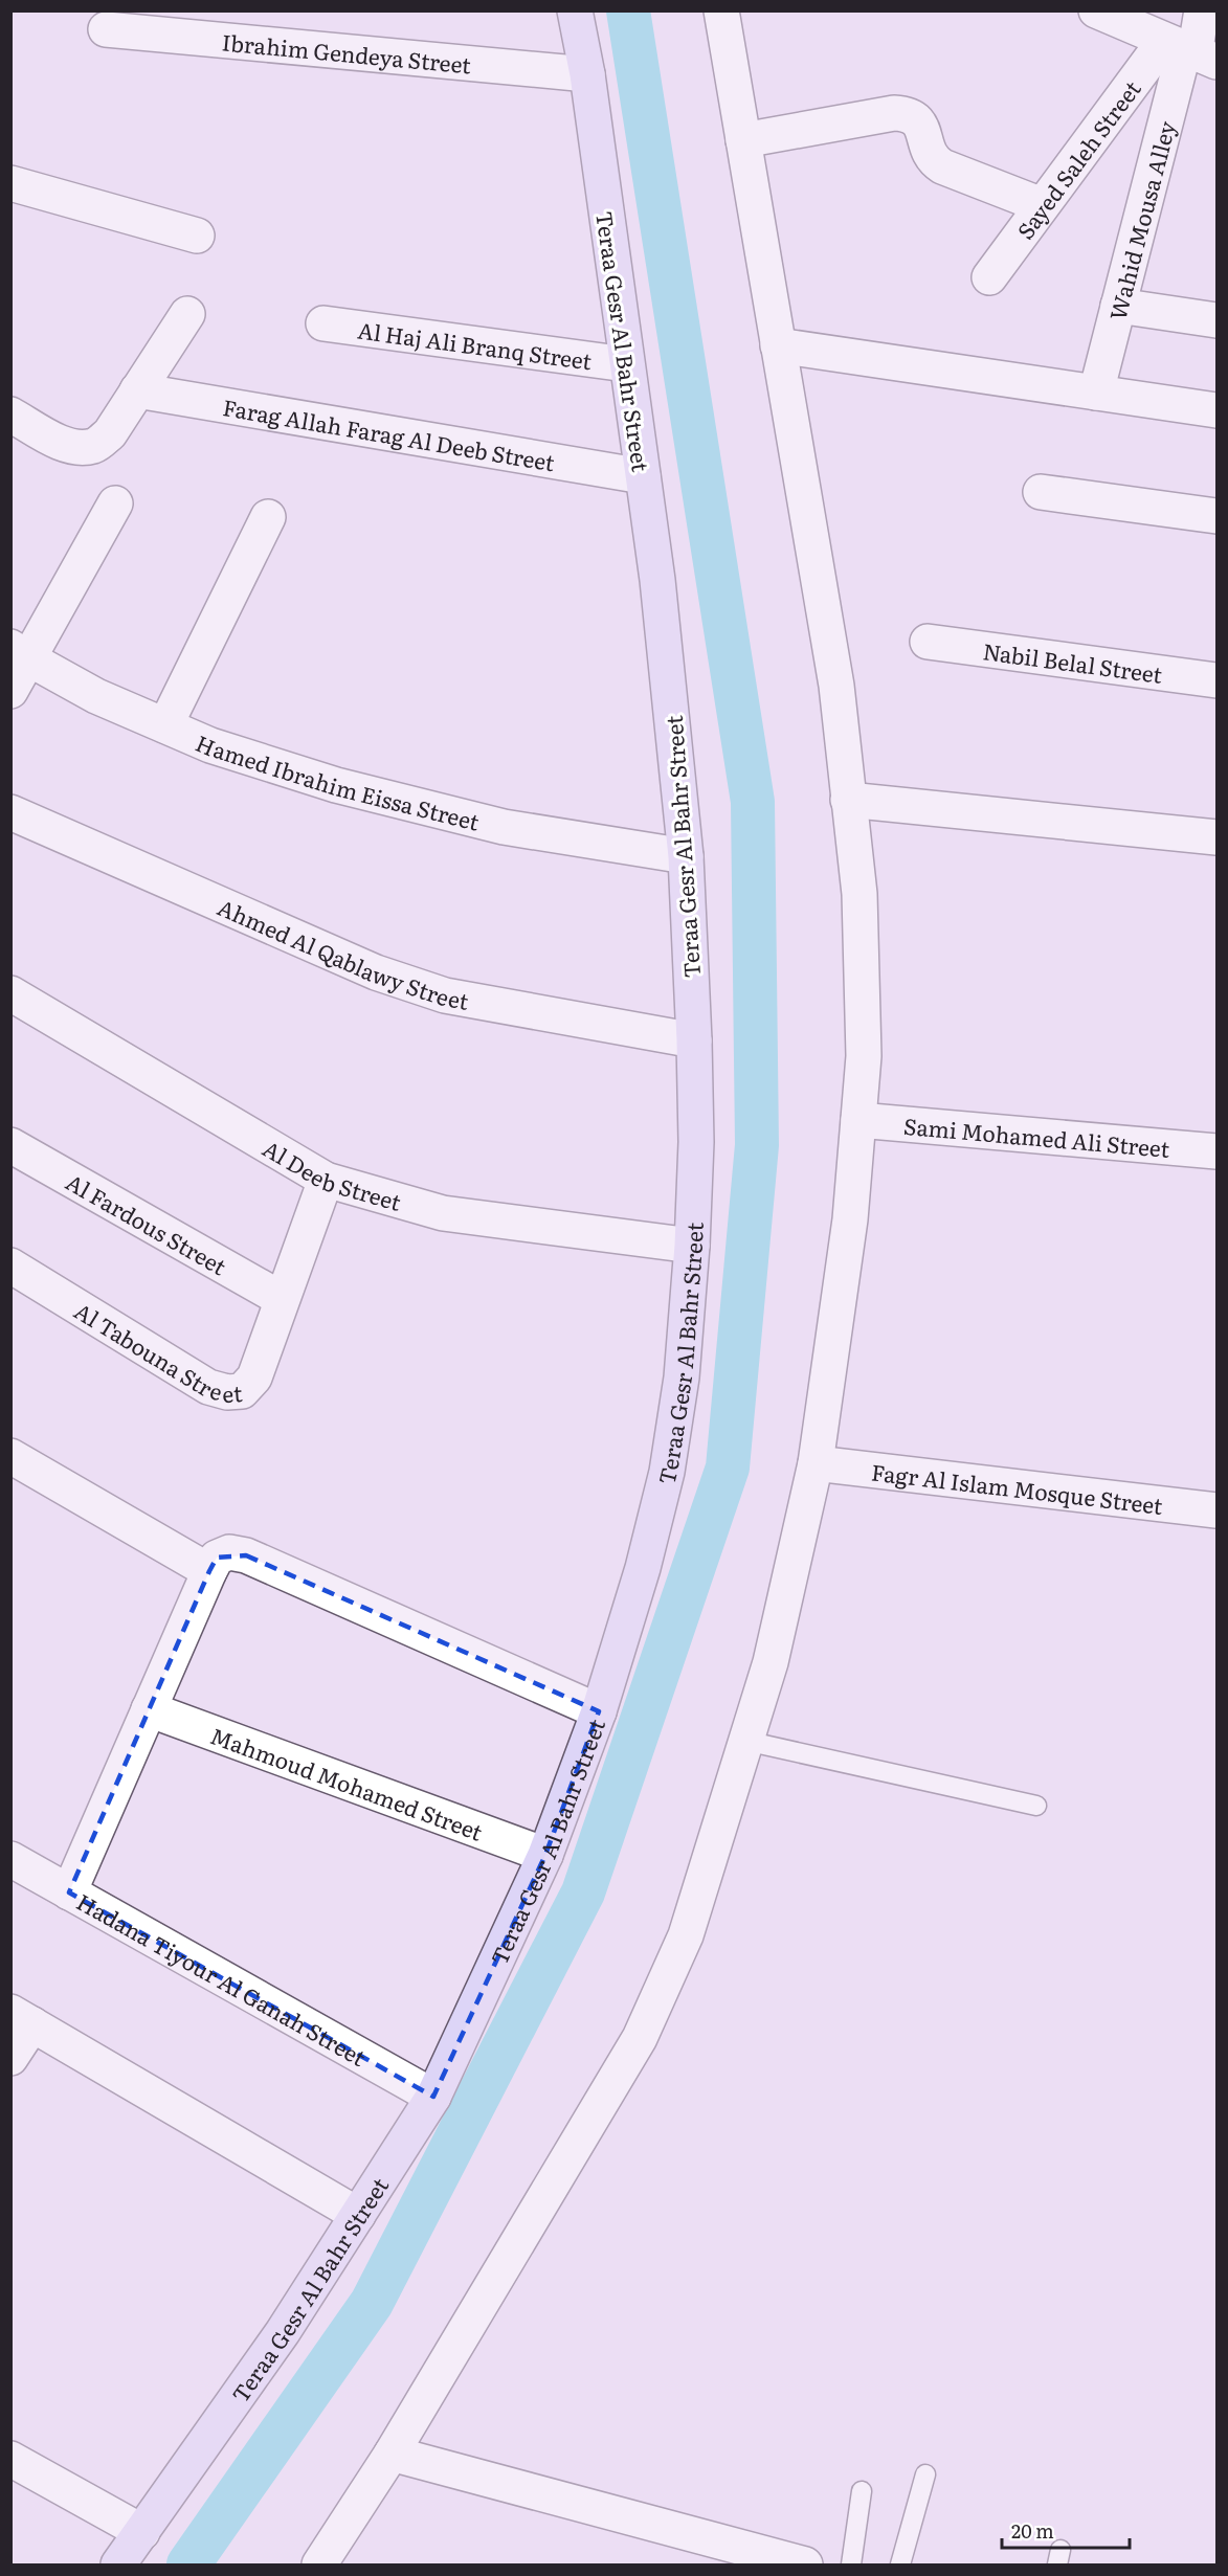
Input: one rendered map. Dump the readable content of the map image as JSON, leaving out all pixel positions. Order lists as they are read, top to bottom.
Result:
{
  "streets": {
    "street": [
      "Ibrahim Gendeya Street",
      "Sayed Saleh Street",
      "Wahid Mousa Alley",
      "Teraa Gesr Al Bahr Street",
      "Al Haj Ali Branq Street",
      "Farag Allah Farag Al Deeb Street",
      "Nabil Belal Street",
      "Hamed Ibrahim Eissa Street",
      "Ahmed Al Qablawy Street",
      "Sami Mohamed Ali Street",
      "Al Deeb Street",
      "Al Fardous Street",
      "Al Tabouna Street",
      "Fagr Al Islam Mosque Street",
      "Mahmoud Mohamed Street",
      "Hadana Tiyour Al Ganah Street"
    ]
  },
  "crossings": [
    ["Ibrahim Gendeya Street", "Teraa Gesr Al Bahr Street"],
    ["Sayed Saleh Street", "Wahid Mousa Alley"],
    ["Teraa Gesr Al Bahr Street", "Al Haj Ali Branq Street"],
    ["Teraa Gesr Al Bahr Street", "Farag Allah Farag Al Deeb Street"],
    ["Teraa Gesr Al Bahr Street", "Hamed Ibrahim Eissa Street"],
    ["Teraa Gesr Al Bahr Street", "Ahmed Al Qablawy Street"],
    ["Teraa Gesr Al Bahr Street", "Al Deeb Street"],
    ["Teraa Gesr Al Bahr Street", "Mahmoud Mohamed Street"],
    ["Teraa Gesr Al Bahr Street", "Hadana Tiyour Al Ganah Street"],
    ["Al Deeb Street", "Al Tabouna Street"],
    ["Al Fardous Street", "Al Tabouna Street"]
  ],
  "scale_bar": "20 m"
}
